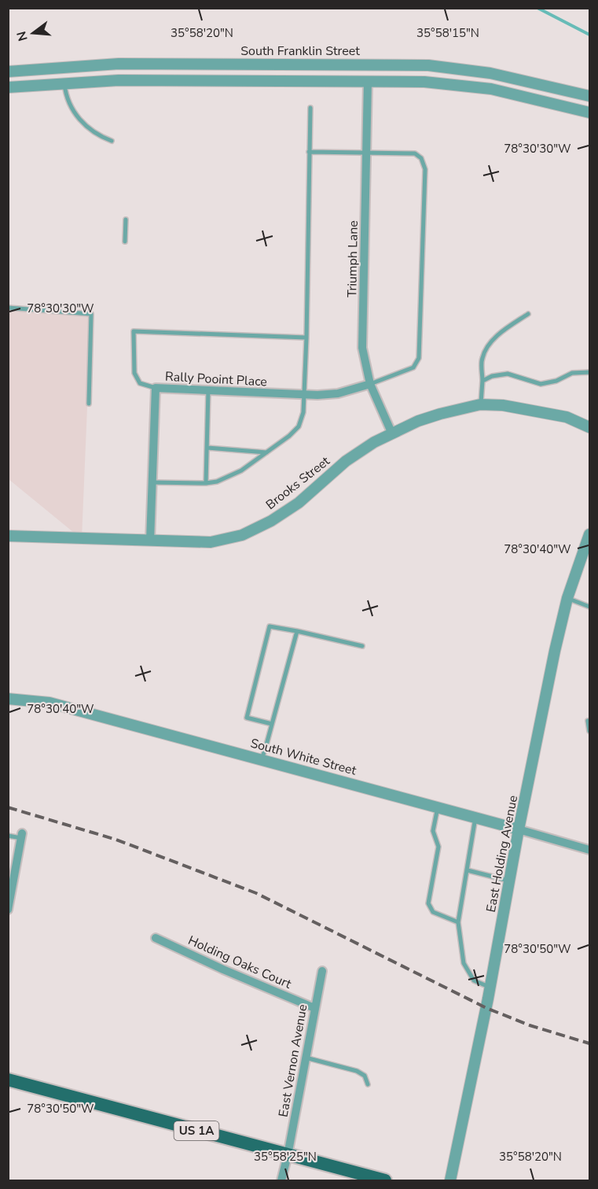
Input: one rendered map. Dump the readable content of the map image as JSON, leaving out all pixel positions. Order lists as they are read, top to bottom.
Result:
{
  "streets": {
    "main road": ["US 1A"],
    "street": [
      "South Franklin Street",
      "Triumph Lane",
      "Rally Pooint Place",
      "Brooks Street",
      "South White Street",
      "East Holding Avenue",
      "Holding Oaks Court",
      "East Vernon Avenue"
    ]
  },
  "crossings": [
    ["Triumph Lane", "Rally Pooint Place"],
    ["Triumph Lane", "Brooks Street"],
    ["Rally Pooint Place", "Brooks Street"],
    ["South White Street", "East Holding Avenue"],
    ["Holding Oaks Court", "East Vernon Avenue"],
    ["East Vernon Avenue", "US 1A"]
  ],
  "north": "left",
  "coordinates": [
    "35°58'20\"N",
    "35°58'15\"N",
    "78°30'30\"W",
    "78°30'40\"W",
    "78°30'50\"W",
    "35°58'25\"N"
  ]
}
